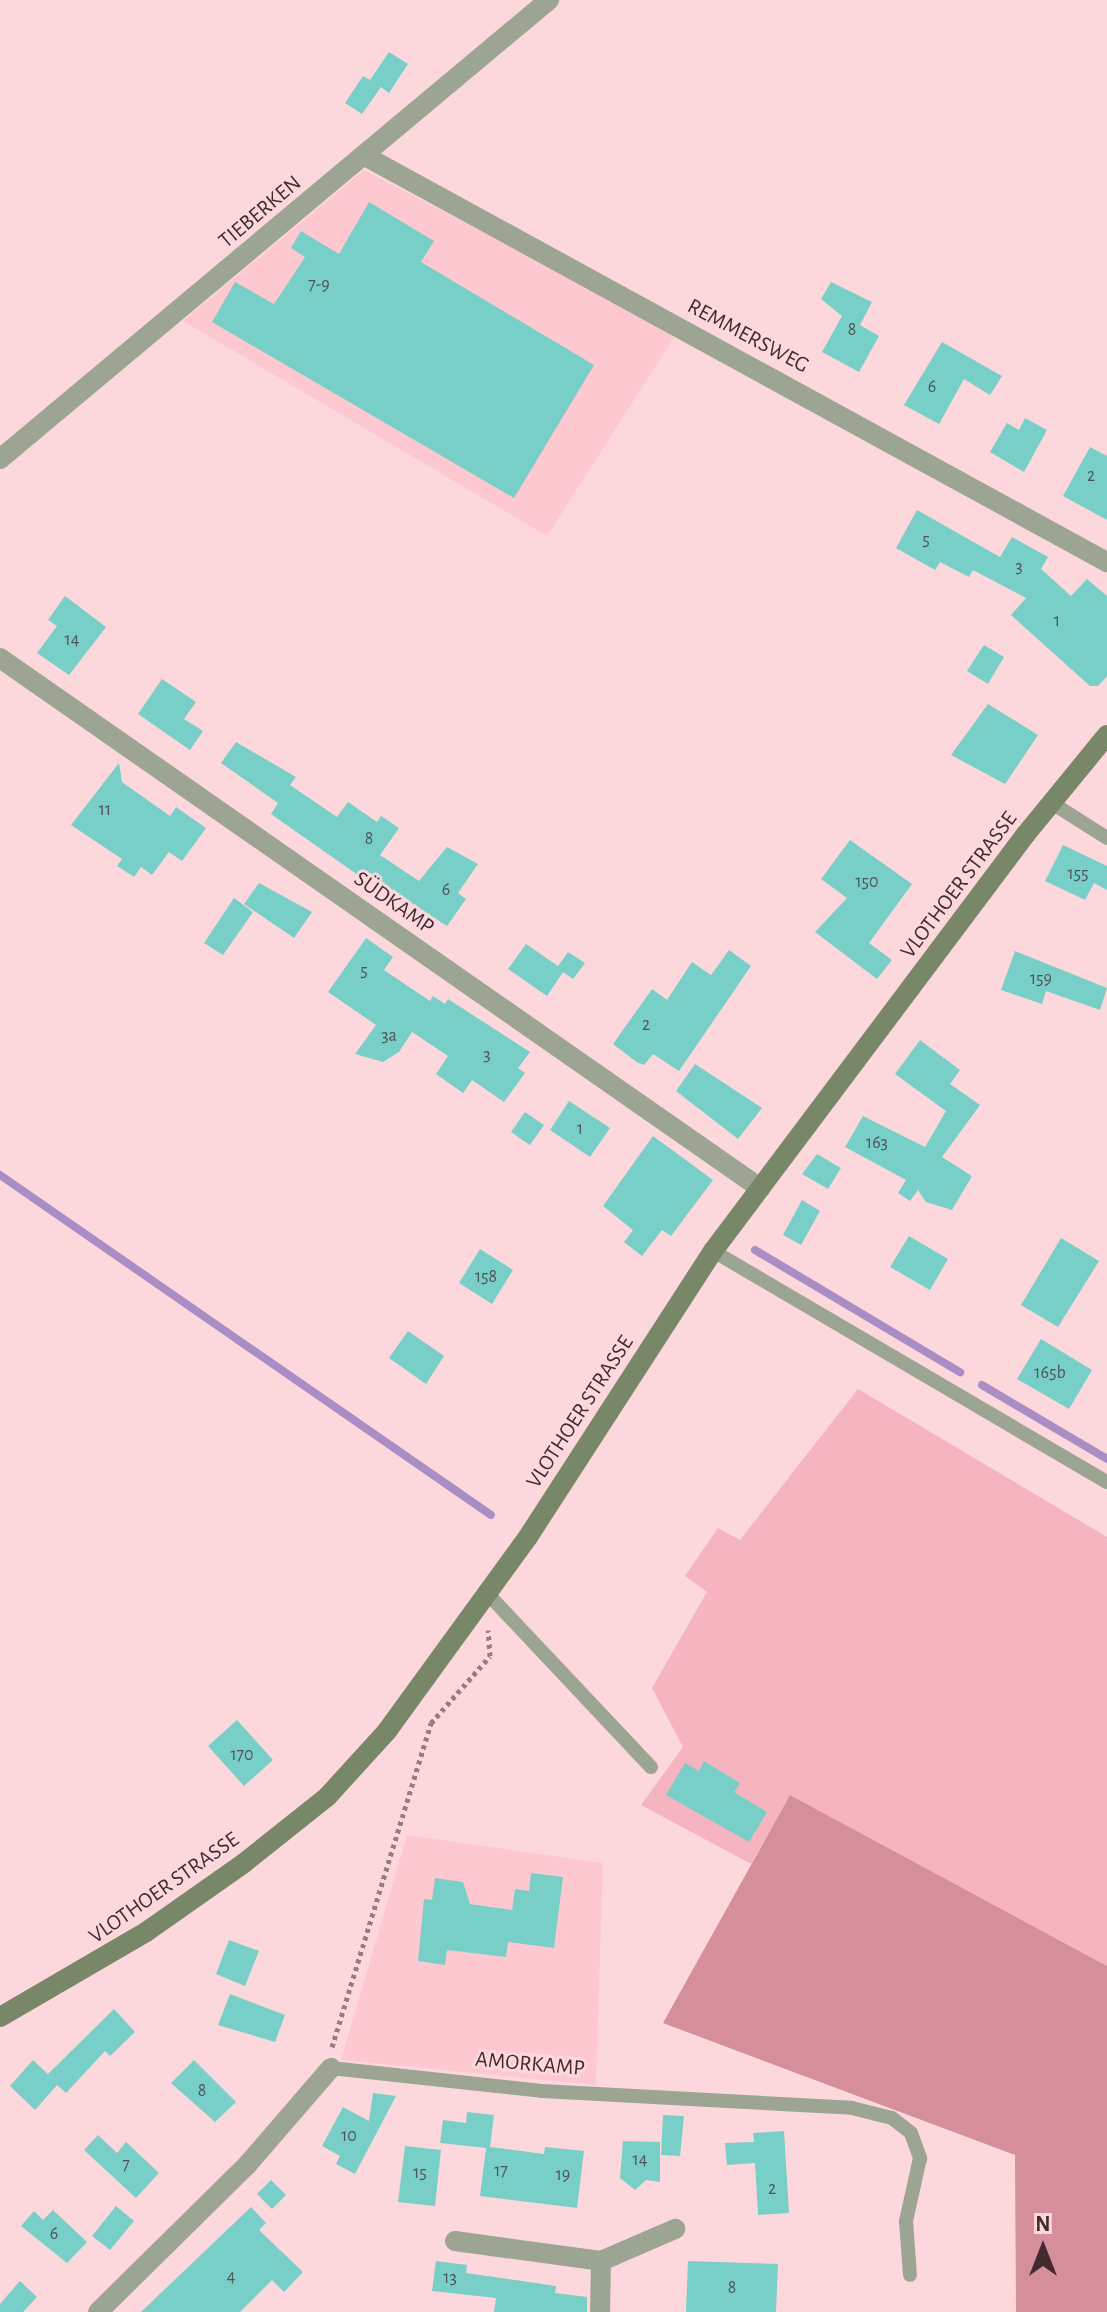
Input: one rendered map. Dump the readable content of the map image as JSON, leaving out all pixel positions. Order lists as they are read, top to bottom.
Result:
{
  "streets": {
    "street": [
      "TIEBERKEN",
      "REMMERSWEG",
      "VLOTHOER STRASSE",
      "SÜDKAMP"
    ],
    "lane": ["AMORKAMP"]
  },
  "crossings": [
    ["TIEBERKEN", "REMMERSWEG"],
    ["VLOTHOER STRASSE", "SÜDKAMP"]
  ],
  "house_numbers": [
    "7-9",
    "8",
    "6",
    "2",
    "5",
    "3",
    "1",
    "14",
    "11",
    "8",
    "155",
    "150",
    "6",
    "5",
    "159",
    "2",
    "3a",
    "3",
    "1",
    "163",
    "158",
    "165b",
    "170",
    "8",
    "10",
    "14",
    "7",
    "17",
    "15",
    "19",
    "2",
    "6",
    "4",
    "13",
    "8"
  ],
  "north": "top"
}
